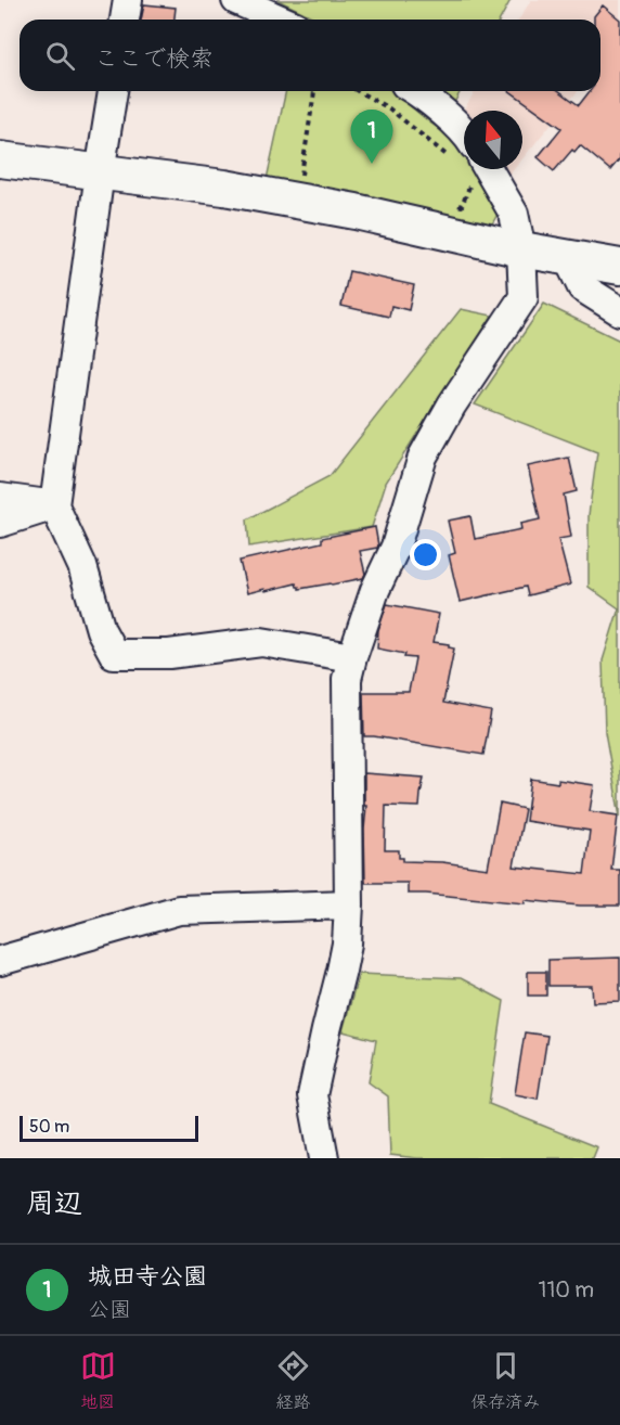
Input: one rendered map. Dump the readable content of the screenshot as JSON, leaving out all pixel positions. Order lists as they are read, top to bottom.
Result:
{
  "scale_bar": "50 m",
  "north": "top",
  "page": {
    "search": "ここで検索",
    "pins": "1",
    "scale": "50 m",
    "heading": "周辺",
    "list": [
      {
        "mark": "1",
        "name": "城田寺公園",
        "note": "公園",
        "value": "110 m"
      }
    ],
    "nav": ["地図", "経路", "保存済み"]
  }
}
